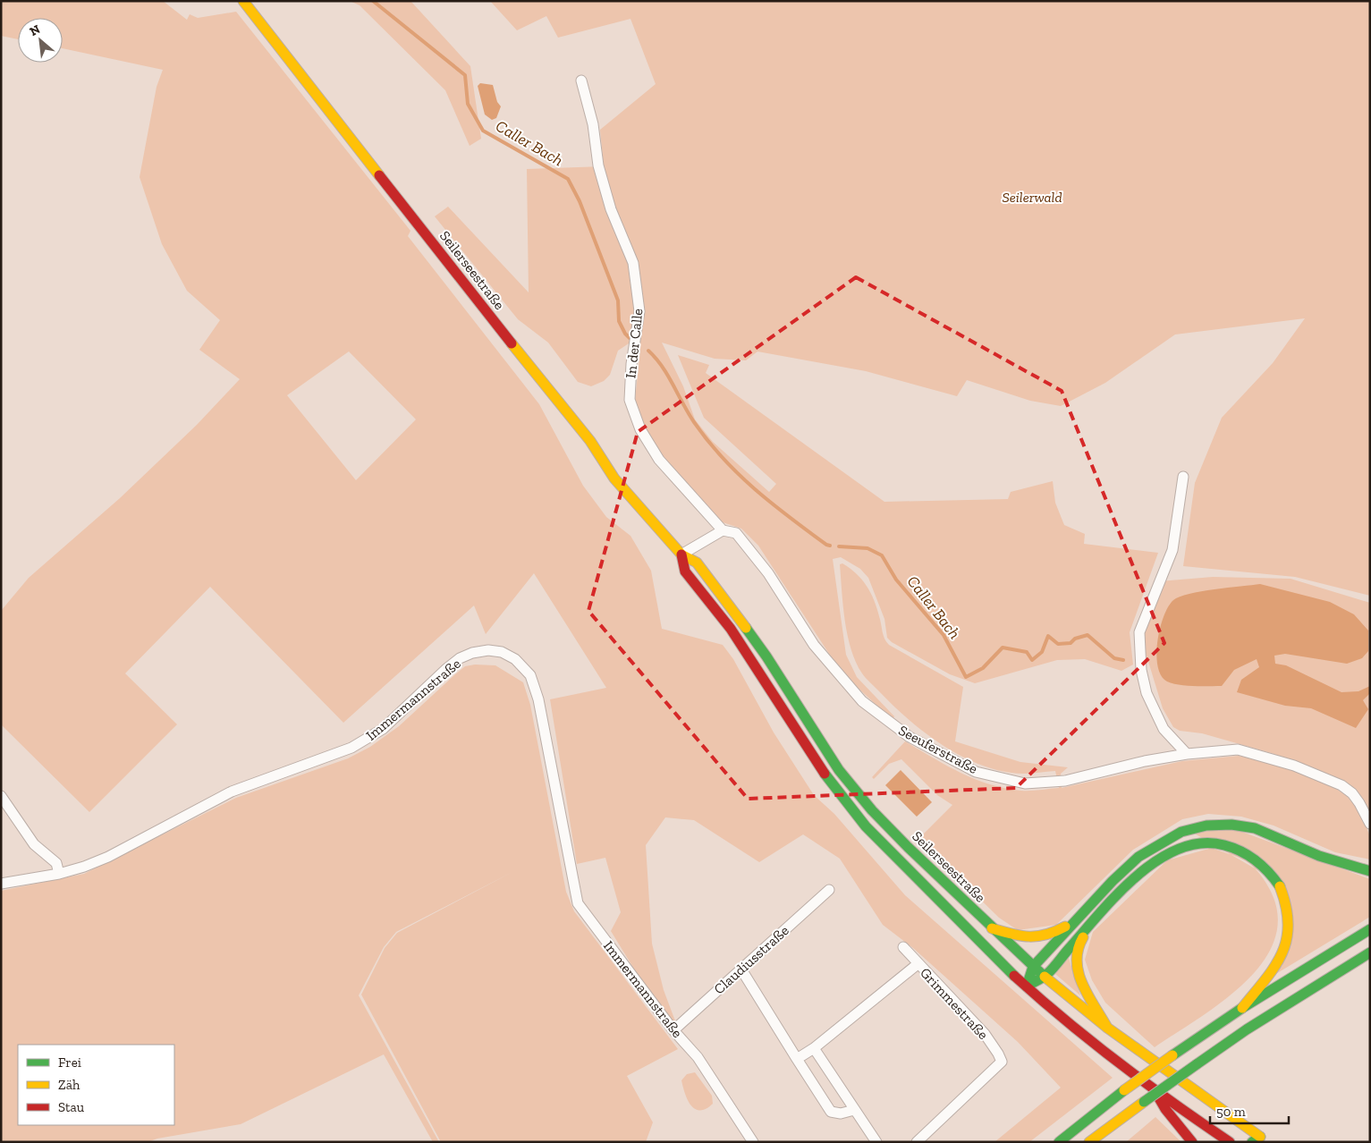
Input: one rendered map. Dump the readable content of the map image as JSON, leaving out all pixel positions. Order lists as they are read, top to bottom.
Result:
{
  "streets": {
    "main road": ["Seilerseestraße"],
    "street": [
      "In der Calle",
      "Immermannstraße",
      "Seeuferstraße",
      "Claudiusstraße",
      "Grimmestraße"
    ]
  },
  "crossings": [
    ["In der Calle", "Seeuferstraße"],
    ["Immermannstraße", "Claudiusstraße"]
  ],
  "water": ["Caller Bach"],
  "parks": ["Seilerwald"],
  "legend": ["Frei", "Zäh", "Stau"],
  "scale_bar": "50 m",
  "north": "top left"
}
